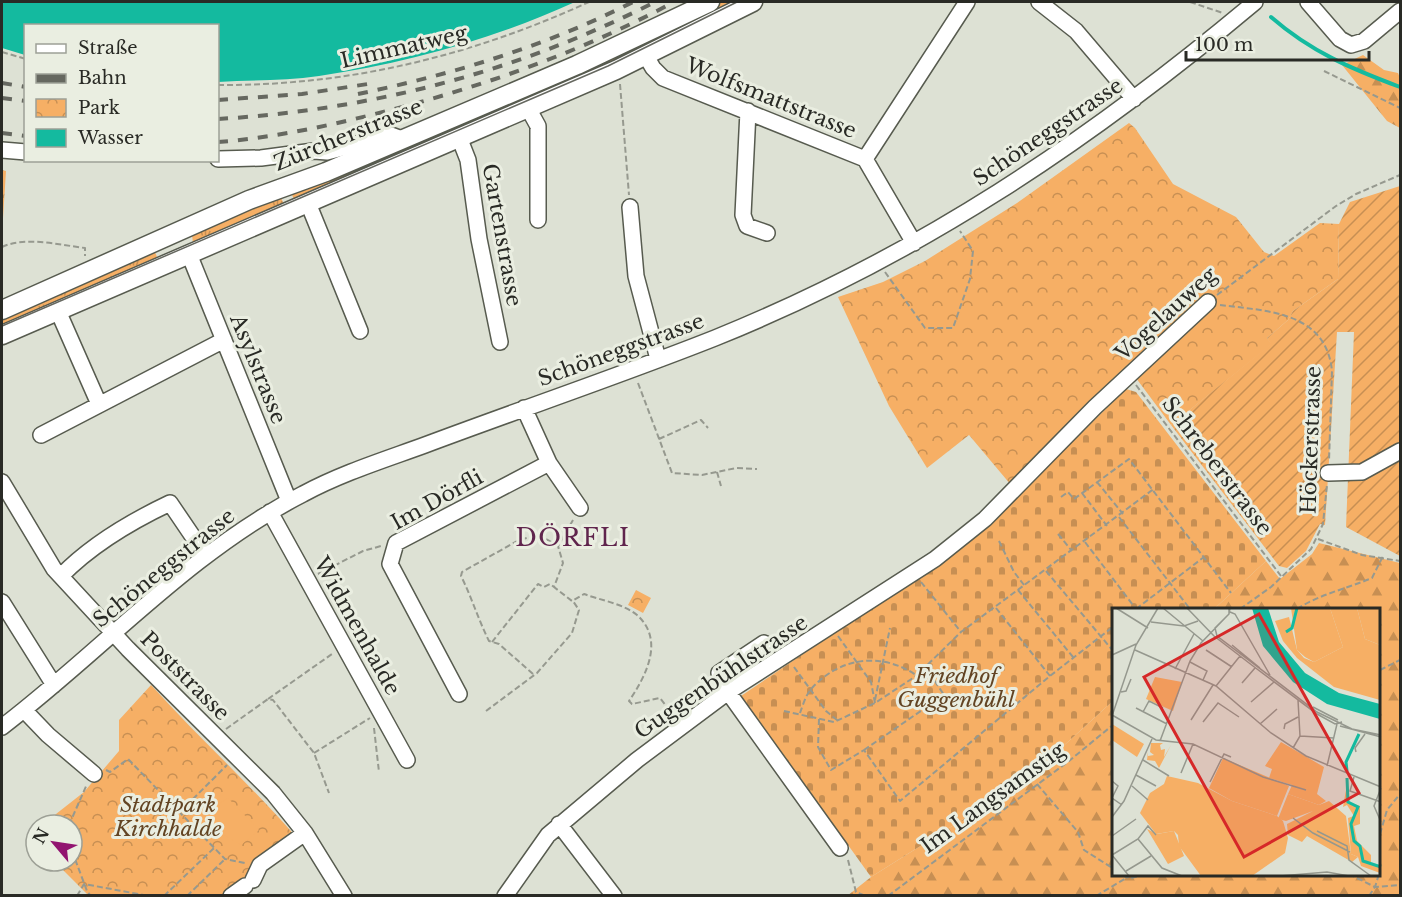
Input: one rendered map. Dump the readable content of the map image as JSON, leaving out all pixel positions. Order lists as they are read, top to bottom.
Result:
{
  "streets": {
    "main road": ["Zürcherstrasse"],
    "street": [
      "Wolfsmattstrasse",
      "Schöneggstrasse",
      "Gartenstrasse",
      "Vogelauweg",
      "Asylstrasse",
      "Im Dörfli",
      "Widmenhalde",
      "Poststrasse",
      "Guggenbühlstrasse"
    ],
    "path": [
      "Limmatweg",
      "Höckerstrasse",
      "Schreberstrasse",
      "Im Langsamstig"
    ]
  },
  "crossings": [
    ["Wolfsmattstrasse", "Schöneggstrasse"],
    ["Wolfsmattstrasse", "Zürcherstrasse"],
    ["Schöneggstrasse", "Asylstrasse"],
    ["Schöneggstrasse", "Widmenhalde"],
    ["Schöneggstrasse", "Poststrasse"],
    ["Zürcherstrasse", "Gartenstrasse"],
    ["Zürcherstrasse", "Asylstrasse"],
    ["Vogelauweg", "Höckerstrasse"],
    ["Vogelauweg", "Schreberstrasse"],
    ["Vogelauweg", "Guggenbühlstrasse"],
    ["Höckerstrasse", "Schreberstrasse"]
  ],
  "districts": ["DÖRFLI"],
  "parks": ["Friedhof Guggenbühl", "Stadtpark Kirchhalde"],
  "legend": [
    "Straße",
    "Bahn",
    "Park",
    "Wasser"
  ],
  "scale_bar": "100 m",
  "north": "top left"
}
